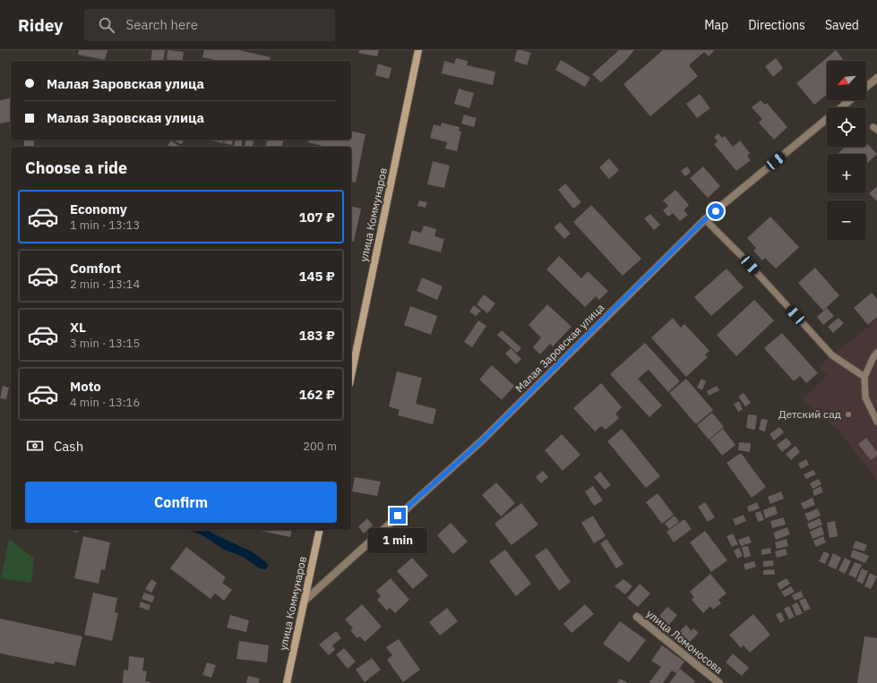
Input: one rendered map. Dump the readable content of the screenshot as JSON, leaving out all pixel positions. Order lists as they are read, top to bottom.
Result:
{
  "streets": {
    "street": ["улица Коммунаров", "Малая Заровская улица", "улица Ломоносова"]
  },
  "crossings": [
    ["улица Коммунаров", "Малая Заровская улица"]
  ],
  "places": ["Детский сад"],
  "north": "bottom left",
  "page": {
    "header": "Ridey",
    "search": "Search here",
    "nav": ["Map", "Directions", "Saved"],
    "map_buttons": ["+", "−"],
    "banner": ["Малая Заровская улица", "Малая Заровская улица"],
    "heading": "Choose a ride",
    "list": [
      {
        "name": "Economy",
        "note": "1 min · 13:13",
        "value": "107 ₽"
      },
      {
        "name": "Comfort",
        "note": "2 min · 13:14",
        "value": "145 ₽"
      },
      {
        "name": "XL",
        "note": "3 min · 13:15",
        "value": "183 ₽"
      },
      {
        "name": "Moto",
        "note": "4 min · 13:16",
        "value": "162 ₽"
      }
    ],
    "pay": ["Cash", "200 m"],
    "buttons": "Confirm",
    "bubble": "1 min"
  }
}
